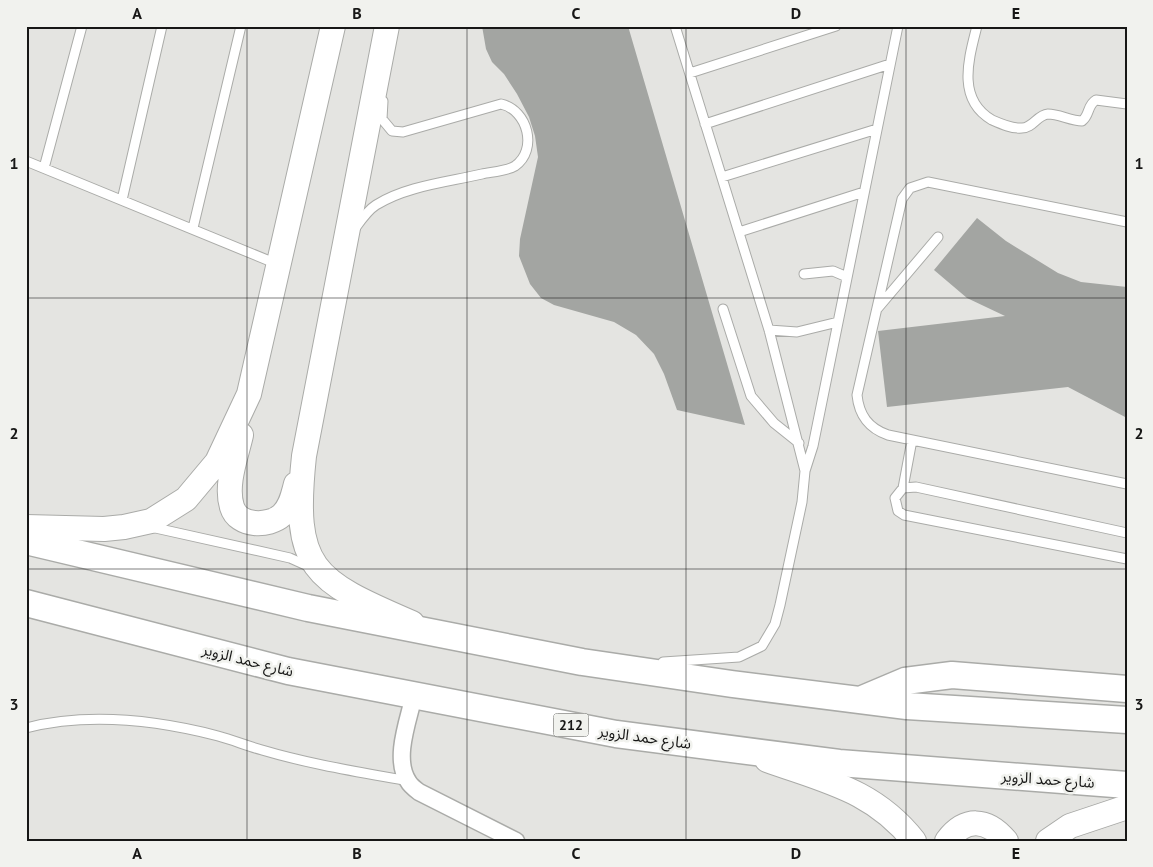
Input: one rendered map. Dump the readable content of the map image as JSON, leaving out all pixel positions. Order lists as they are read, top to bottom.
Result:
{
  "streets": {
    "main road": ["شارع حمد الزوير", "212"]
  },
  "grid": {
    "columns": [
      "A",
      "B",
      "C",
      "D",
      "E"
    ],
    "rows": ["1", "2", "3"]
  }
}
